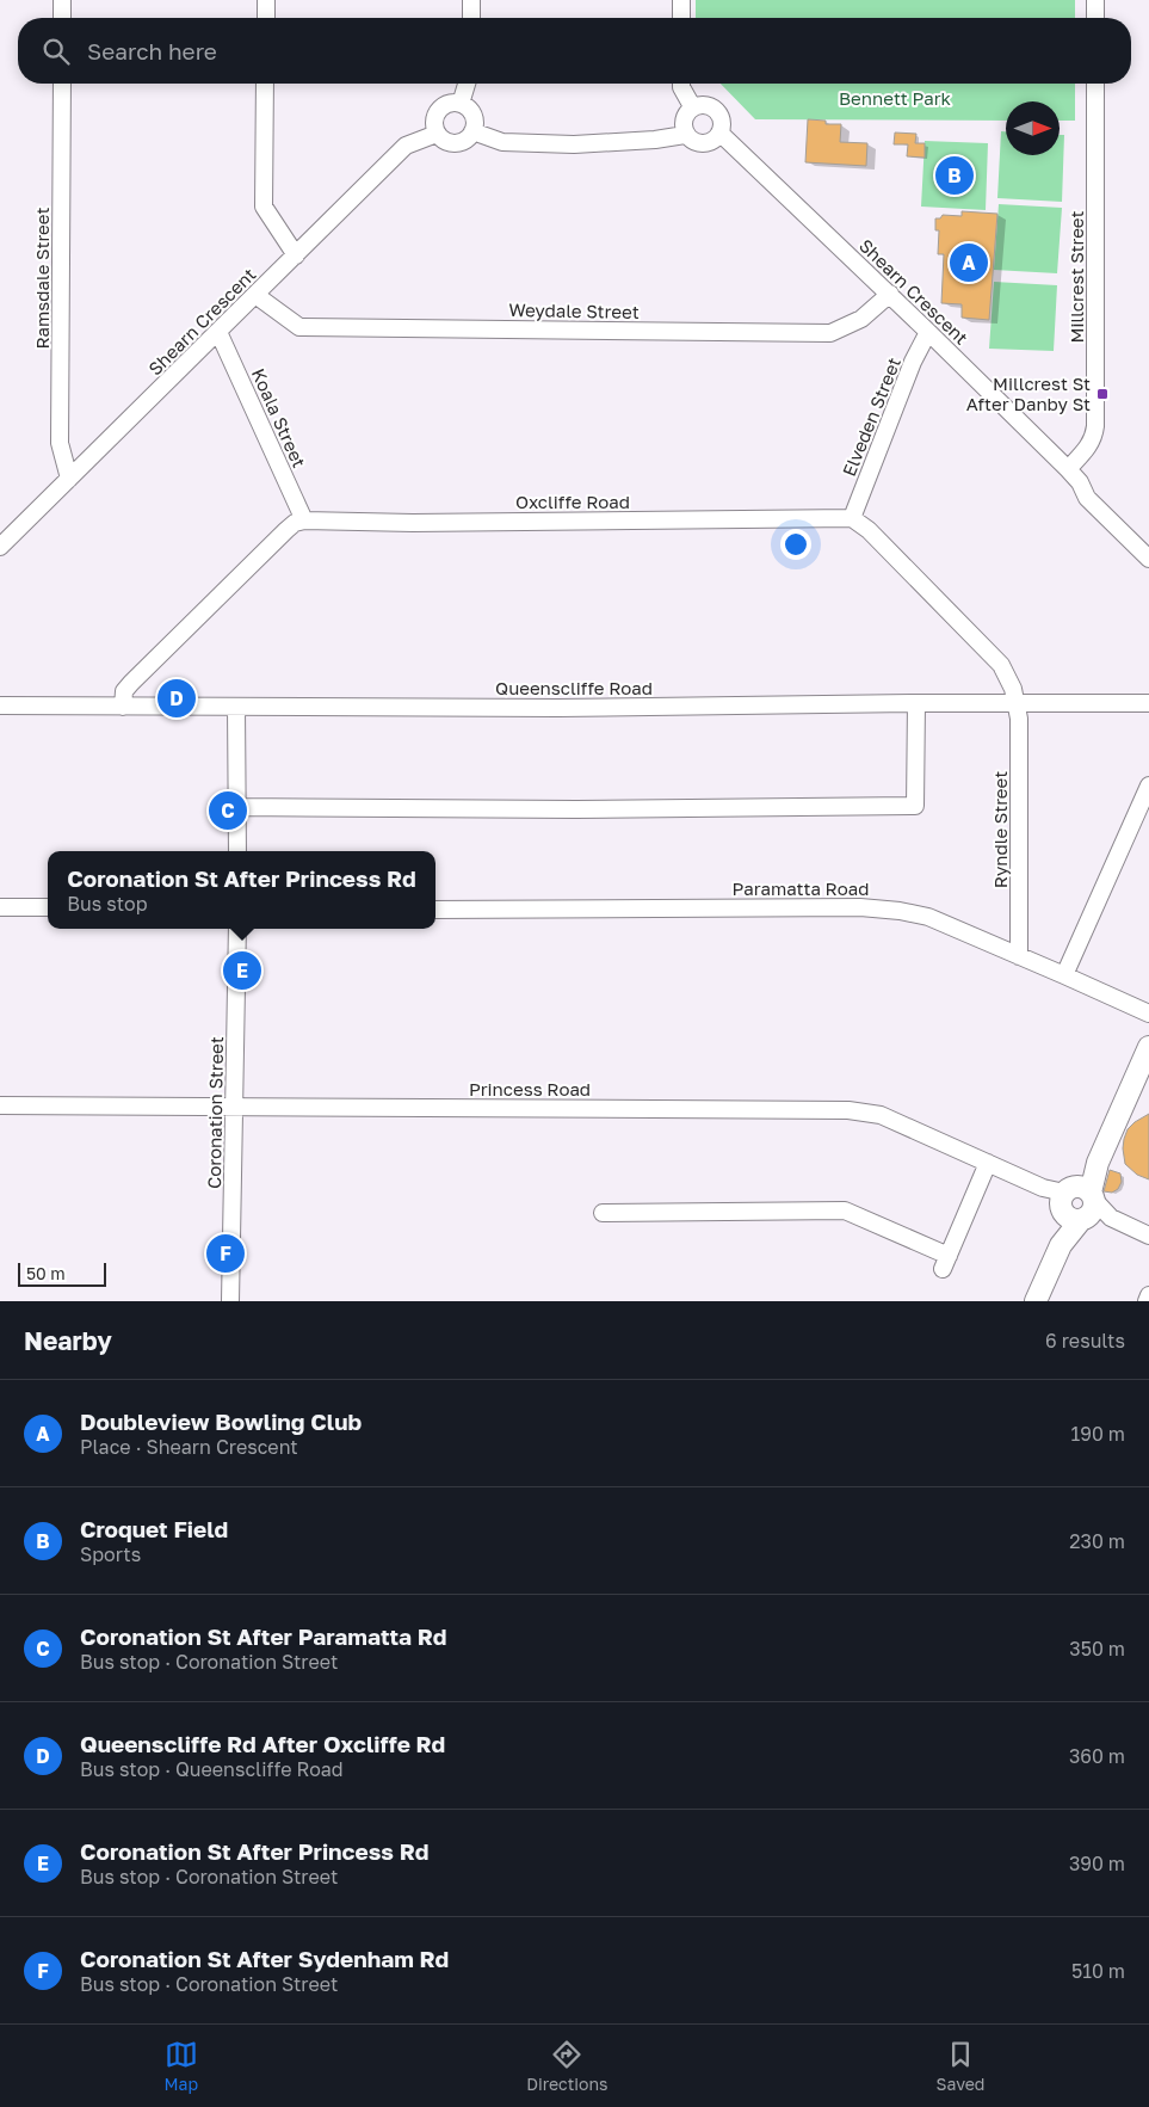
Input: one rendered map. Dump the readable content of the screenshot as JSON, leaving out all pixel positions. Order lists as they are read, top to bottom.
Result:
{
  "streets": {
    "street": [
      "Millcrest Street",
      "Ramsdale Street",
      "Shearn Crescent",
      "Weydale Street",
      "Elveden Street",
      "Koala Street",
      "Oxcliffe Road",
      "Queenscliffe Road",
      "Ryndle Street",
      "Paramatta Road",
      "Princess Road",
      "Coronation Street"
    ]
  },
  "crossings": [
    ["Millcrest Street", "Shearn Crescent"],
    ["Ramsdale Street", "Shearn Crescent"],
    ["Shearn Crescent", "Weydale Street"],
    ["Shearn Crescent", "Elveden Street"],
    ["Shearn Crescent", "Koala Street"],
    ["Elveden Street", "Oxcliffe Road"],
    ["Koala Street", "Oxcliffe Road"],
    ["Queenscliffe Road", "Ryndle Street"],
    ["Ryndle Street", "Paramatta Road"],
    ["Princess Road", "Coronation Street"]
  ],
  "parks": ["Bennett Park"],
  "places": {
    "transit": ["Millcrest St After Danby St"]
  },
  "scale_bar": "50 m",
  "north": "right",
  "page": {
    "search": "Search here",
    "pins": [
      "B",
      "A",
      "D",
      "C",
      "E",
      "F"
    ],
    "popup": ["Coronation St After Princess Rd", "Bus stop"],
    "scale": "50 m",
    "heading": ["Nearby", "6 results"],
    "list": [
      {
        "mark": "A",
        "name": "Doubleview Bowling Club",
        "note": "Place · Shearn Crescent",
        "value": "190 m"
      },
      {
        "mark": "B",
        "name": "Croquet Field",
        "note": "Sports",
        "value": "230 m"
      },
      {
        "mark": "C",
        "name": "Coronation St After Paramatta Rd",
        "note": "Bus stop · Coronation Street",
        "value": "350 m"
      },
      {
        "mark": "D",
        "name": "Queenscliffe Rd After Oxcliffe Rd",
        "note": "Bus stop · Queenscliffe Road",
        "value": "360 m"
      },
      {
        "mark": "E",
        "name": "Coronation St After Princess Rd",
        "note": "Bus stop · Coronation Street",
        "value": "390 m"
      },
      {
        "mark": "F",
        "name": "Coronation St After Sydenham Rd",
        "note": "Bus stop · Coronation Street",
        "value": "510 m"
      }
    ],
    "nav": ["Map", "Directions", "Saved"]
  }
}
